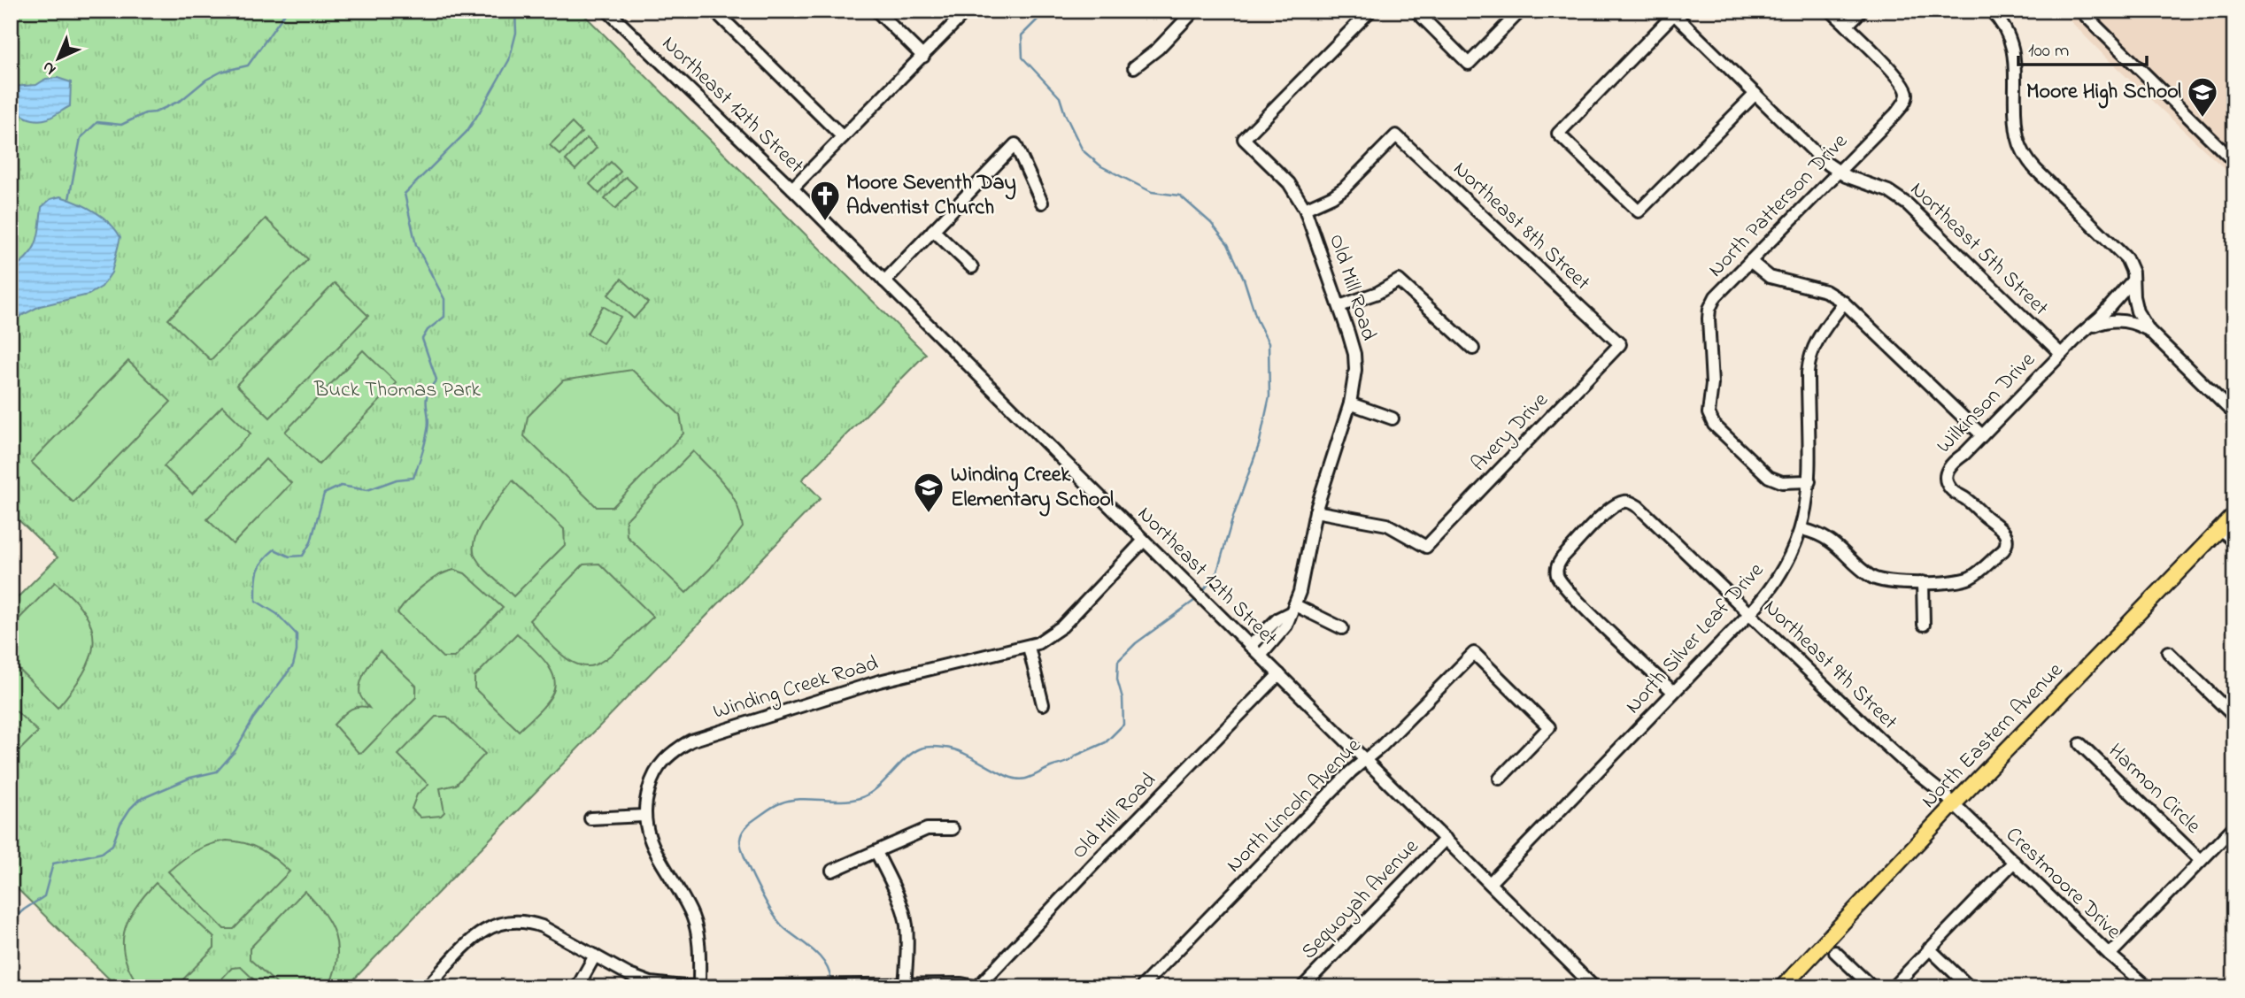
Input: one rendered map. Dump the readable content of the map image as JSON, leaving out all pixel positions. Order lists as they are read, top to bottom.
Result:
{
  "streets": {
    "main road": ["North Eastern Avenue"],
    "street": [
      "Northeast 12th Street",
      "North Patterson Drive",
      "Northeast 8th Street",
      "Northeast 5th Street",
      "Old Mill Road",
      "Wilkinson Drive",
      "Avery Drive",
      "North Silver Leaf Drive",
      "Northeast 9th Street",
      "Winding Creek Road",
      "Harmon Circle",
      "North Lincoln Avenue",
      "Crestmoore Drive",
      "Sequoyah Avenue"
    ]
  },
  "crossings": [
    ["Northeast 12th Street", "Old Mill Road"],
    ["Northeast 12th Street", "North Silver Leaf Drive"],
    ["Northeast 12th Street", "Winding Creek Road"],
    ["Northeast 12th Street", "North Lincoln Avenue"],
    ["Northeast 12th Street", "Sequoyah Avenue"],
    ["North Patterson Drive", "Northeast 5th Street"],
    ["North Patterson Drive", "North Silver Leaf Drive"],
    ["Northeast 8th Street", "Old Mill Road"],
    ["Northeast 8th Street", "Avery Drive"],
    ["Northeast 5th Street", "Wilkinson Drive"],
    ["Old Mill Road", "Avery Drive"],
    ["Wilkinson Drive", "North Silver Leaf Drive"],
    ["North Silver Leaf Drive", "Northeast 9th Street"],
    ["Northeast 9th Street", "North Eastern Avenue"],
    ["Northeast 9th Street", "Crestmoore Drive"],
    ["North Eastern Avenue", "Crestmoore Drive"]
  ],
  "parks": ["Buck Thomas Park"],
  "places": {
    "school or university": ["Moore High School", "Winding Creek Elementary School"],
    "church": ["Moore Seventh Day Adventist Church"]
  },
  "scale_bar": "100 m",
  "north": "bottom left"
}
